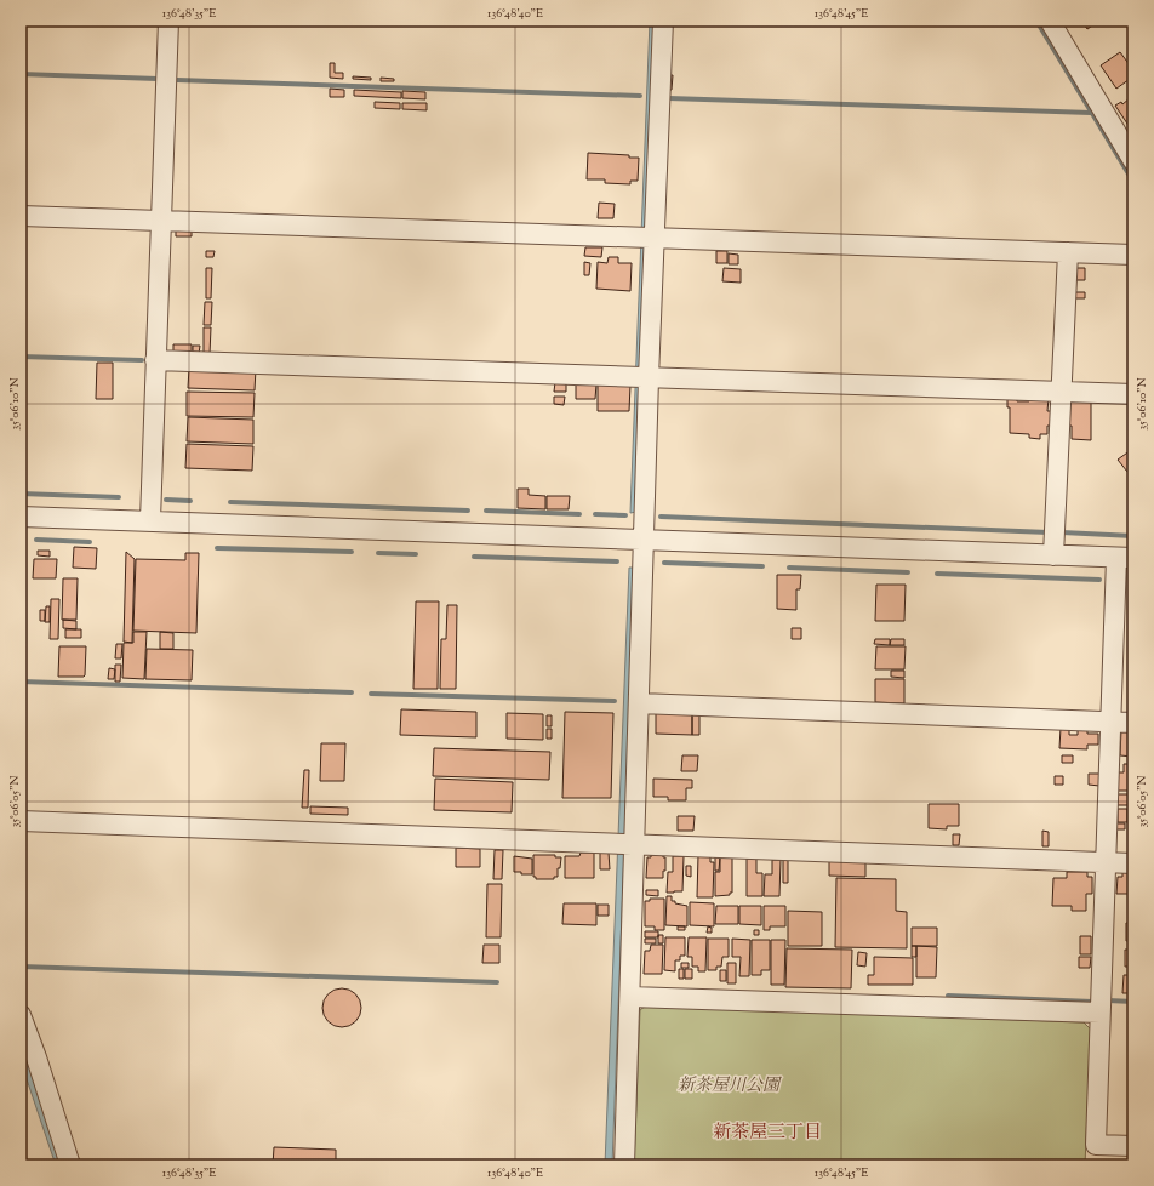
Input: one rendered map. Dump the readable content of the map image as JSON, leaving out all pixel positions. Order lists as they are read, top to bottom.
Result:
{
  "districts": ["新茶屋三丁目"],
  "parks": ["新茶屋川公園"],
  "coordinates": [
    "136°48'35\"E",
    "136°48'40\"E",
    "136°48'45\"E",
    "35°06'10\"N",
    "35°06'05\"N"
  ]
}
